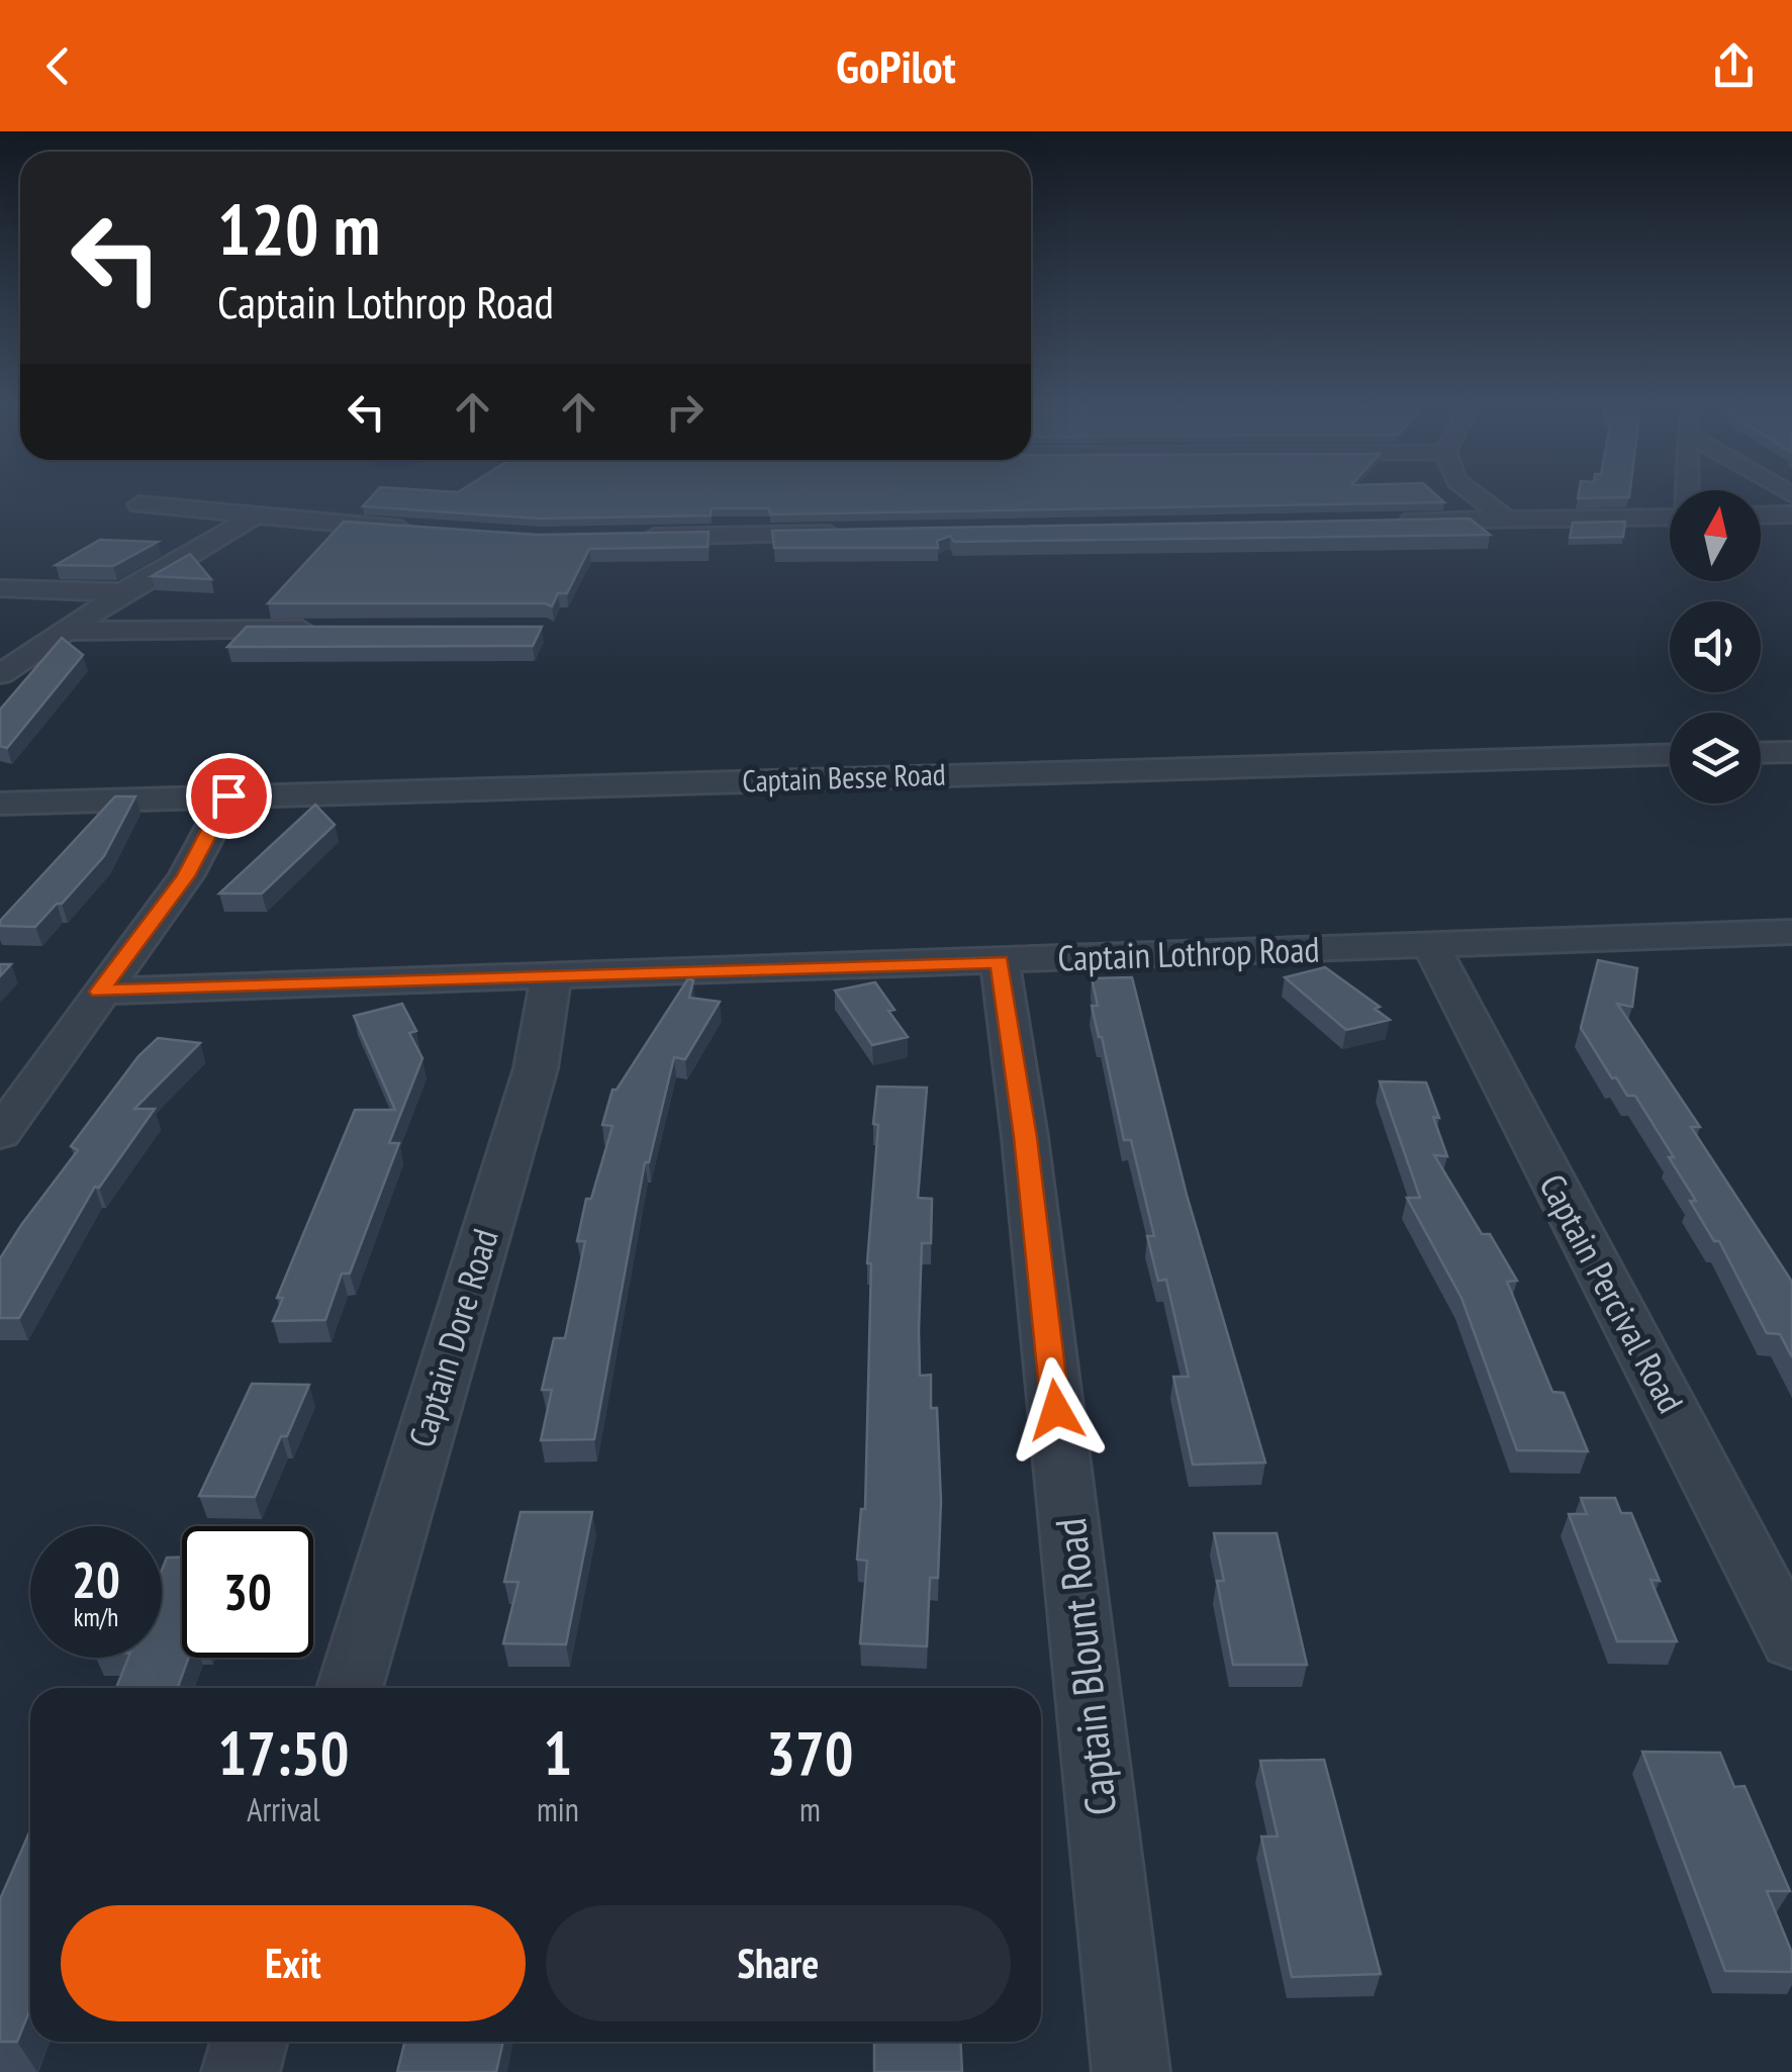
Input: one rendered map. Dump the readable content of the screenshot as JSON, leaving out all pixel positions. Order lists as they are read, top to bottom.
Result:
{
  "streets": {
    "street": [
      "Captain Besse Road",
      "Captain Lothrop Road",
      "Captain Percival Road",
      "Captain Dore Road",
      "Captain Blount Road"
    ]
  },
  "crossings": [
    ["Captain Lothrop Road", "Captain Percival Road"],
    ["Captain Lothrop Road", "Captain Dore Road"],
    ["Captain Lothrop Road", "Captain Blount Road"]
  ],
  "north": "top",
  "page": {
    "header": "GoPilot",
    "turn": ["120 m", "Captain Lothrop Road"],
    "speed": "20 km/h",
    "limit": "30",
    "eta": [
      "17:50",
      "Arrival",
      "1",
      "min",
      "370",
      "m"
    ],
    "buttons": ["Exit", "Share"]
  }
}
